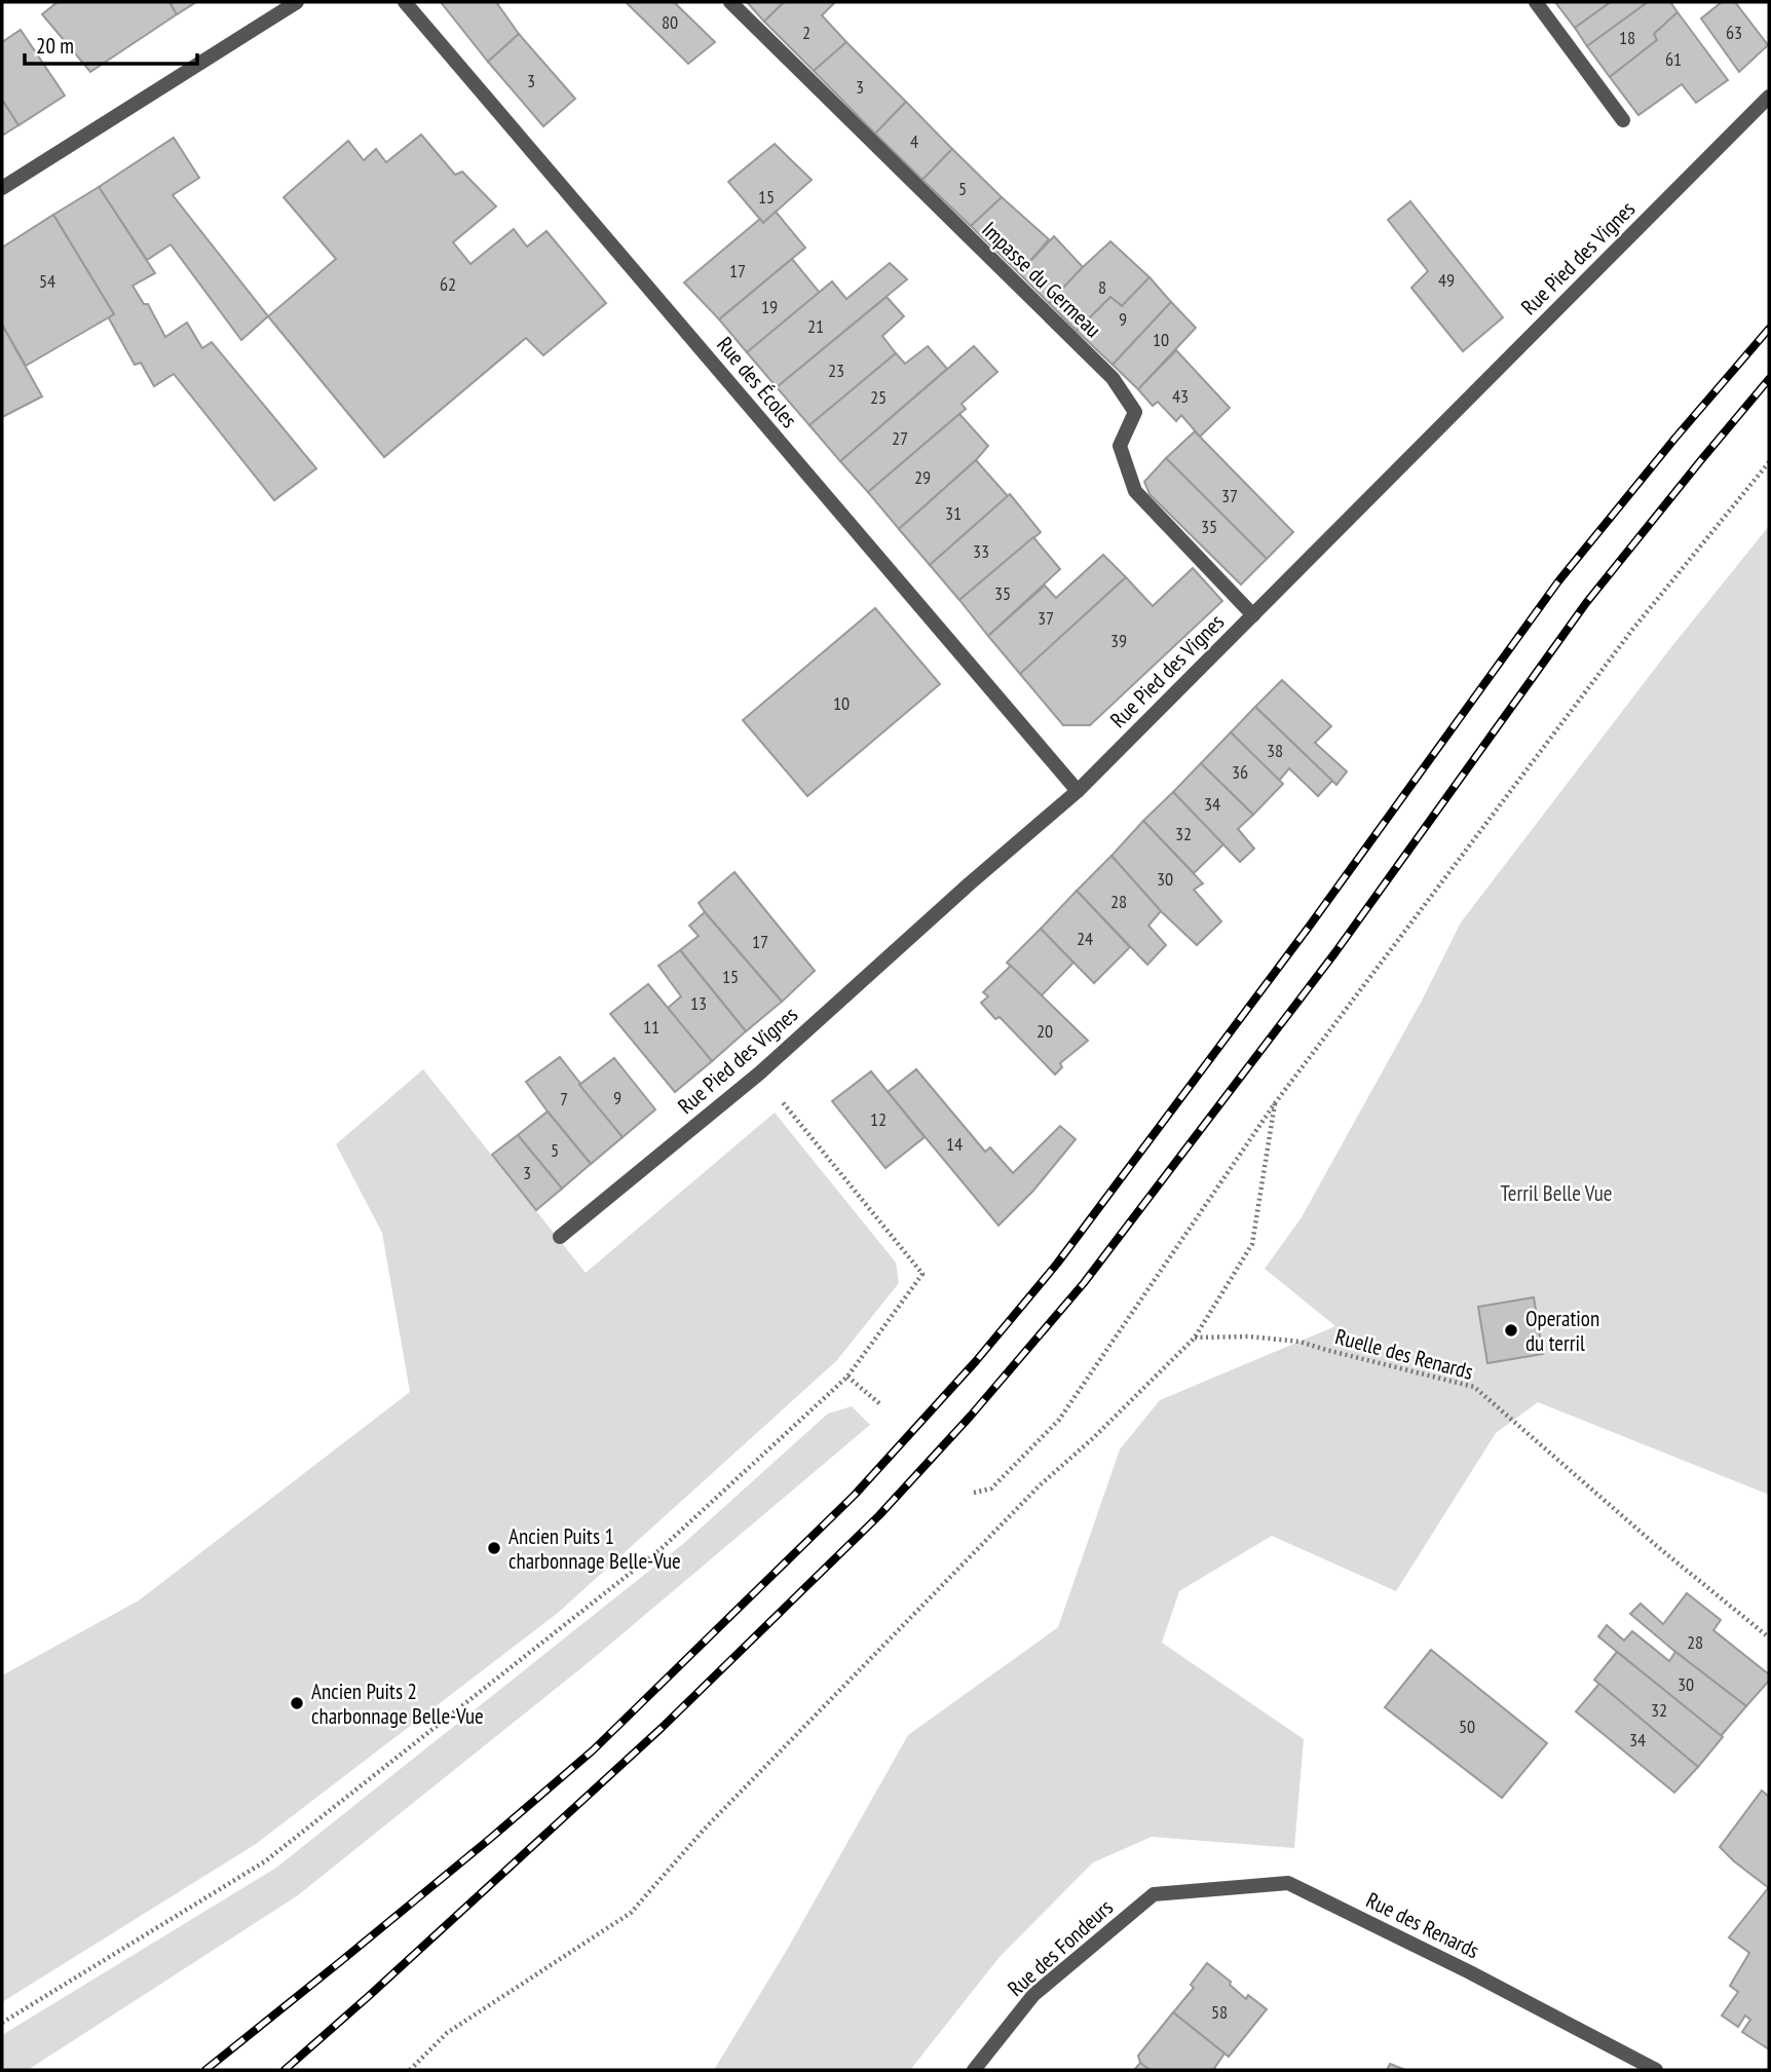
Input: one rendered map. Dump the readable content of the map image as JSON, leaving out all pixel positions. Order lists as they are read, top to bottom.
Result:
{
  "streets": {
    "street": [
      "Rue Pied des Vignes",
      "Impasse du Germeau",
      "Rue des Écoles",
      "Rue des Renards",
      "Rue des Fondeurs"
    ],
    "path": ["Ruelle des Renards"]
  },
  "crossings": [
    ["Rue Pied des Vignes", "Impasse du Germeau"],
    ["Rue Pied des Vignes", "Rue des Écoles"],
    ["Rue des Renards", "Rue des Fondeurs"]
  ],
  "parks": ["Terril Belle Vue"],
  "places": ["Operation du terril", "Ancien Puits 1 charbonnage Belle-Vue", "Ancien Puits 2 charbonnage Belle-Vue"],
  "house_numbers": [
    "80",
    "2",
    "63",
    "18",
    "61",
    "3",
    "3",
    "4",
    "5",
    "15",
    "17",
    "49",
    "54",
    "62",
    "8",
    "19",
    "9",
    "21",
    "10",
    "23",
    "43",
    "25",
    "27",
    "29",
    "37",
    "31",
    "35",
    "33",
    "35",
    "37",
    "39",
    "10",
    "38",
    "36",
    "34",
    "32",
    "30",
    "28",
    "24",
    "17",
    "15",
    "13",
    "11",
    "20",
    "9",
    "7",
    "12",
    "14",
    "5",
    "3",
    "28",
    "30",
    "32",
    "50",
    "34",
    "58"
  ],
  "scale_bar": "20 m"
}
